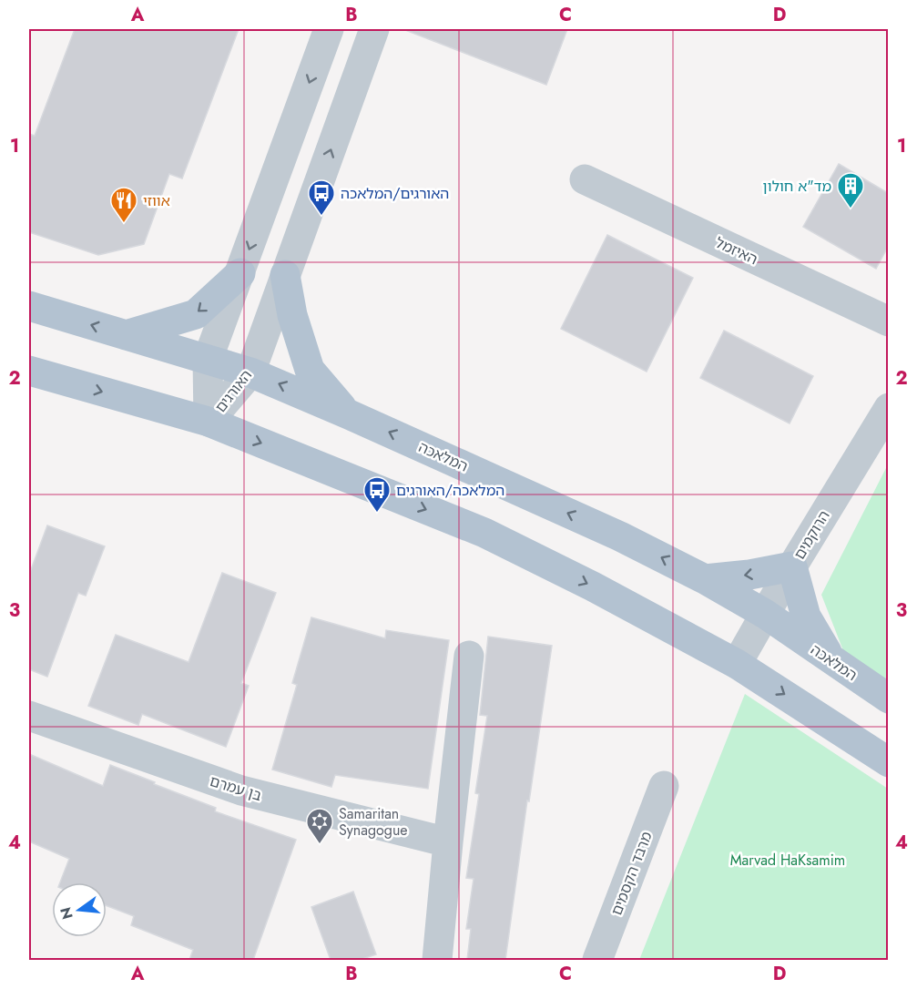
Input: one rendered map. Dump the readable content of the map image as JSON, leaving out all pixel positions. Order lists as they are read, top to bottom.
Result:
{
  "streets": {
    "main road": ["המלאכה"],
    "street": [
      "האיזמל",
      "האורגים",
      "הרוקמים",
      "בן עמרם",
      "מרבד הקסמים"
    ]
  },
  "crossings": [
    ["האורגים", "המלאכה"],
    ["המלאכה", "הרוקמים"]
  ],
  "parks": ["Marvad HaKsamim"],
  "places": {
    "building": ["מד\"א חולון"],
    "bus stop": ["האורגים/המלאכה", "המלאכה/האורגים"],
    "restaurant": ["אווזי"],
    "synagogue": ["Samaritan Synagogue"]
  },
  "north": "left",
  "grid": {
    "columns": [
      "A",
      "B",
      "C",
      "D"
    ],
    "rows": [
      "1",
      "2",
      "3",
      "4"
    ]
  }
}
